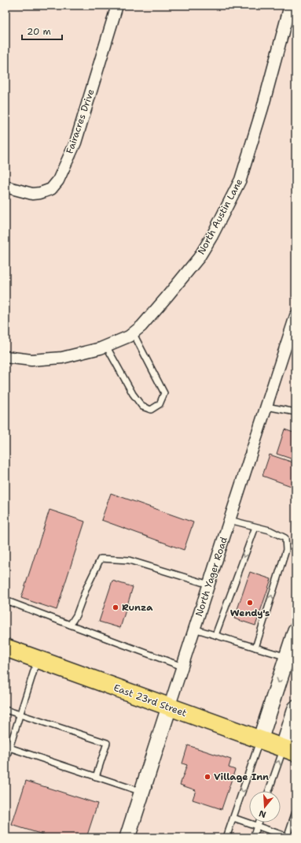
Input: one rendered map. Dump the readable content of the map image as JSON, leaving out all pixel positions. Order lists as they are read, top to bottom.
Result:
{
  "streets": {
    "main road": ["North Yager Road", "East 23rd Street"],
    "street": ["Fairacres Drive", "North Austin Lane"]
  },
  "crossings": [
    ["North Yager Road", "East 23rd Street"]
  ],
  "places": ["Wendy's", "Runza", "Village Inn"],
  "scale_bar": "20 m",
  "north": "bottom"
}
